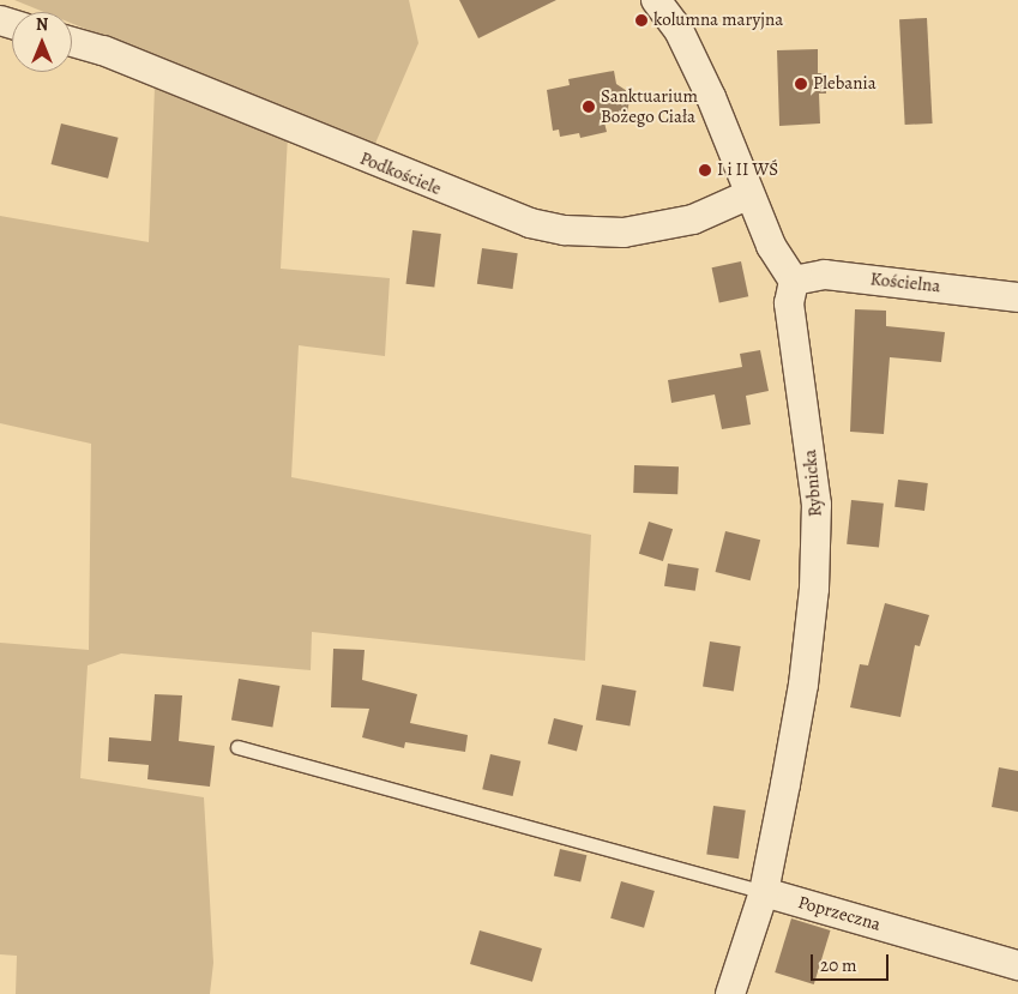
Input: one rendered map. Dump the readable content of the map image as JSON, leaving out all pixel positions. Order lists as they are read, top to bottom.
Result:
{
  "streets": {
    "street": [
      "Podkościele",
      "Kościelna",
      "Rybnicka",
      "Poprzeczna"
    ]
  },
  "crossings": [
    ["Kościelna", "Rybnicka"],
    ["Rybnicka", "Poprzeczna"]
  ],
  "places": [
    "kolumna maryjna",
    "Plebania",
    "Sanktuarium Bożego Ciała",
    "I i II WŚ"
  ],
  "scale_bar": "20 m",
  "north": "top"
}
